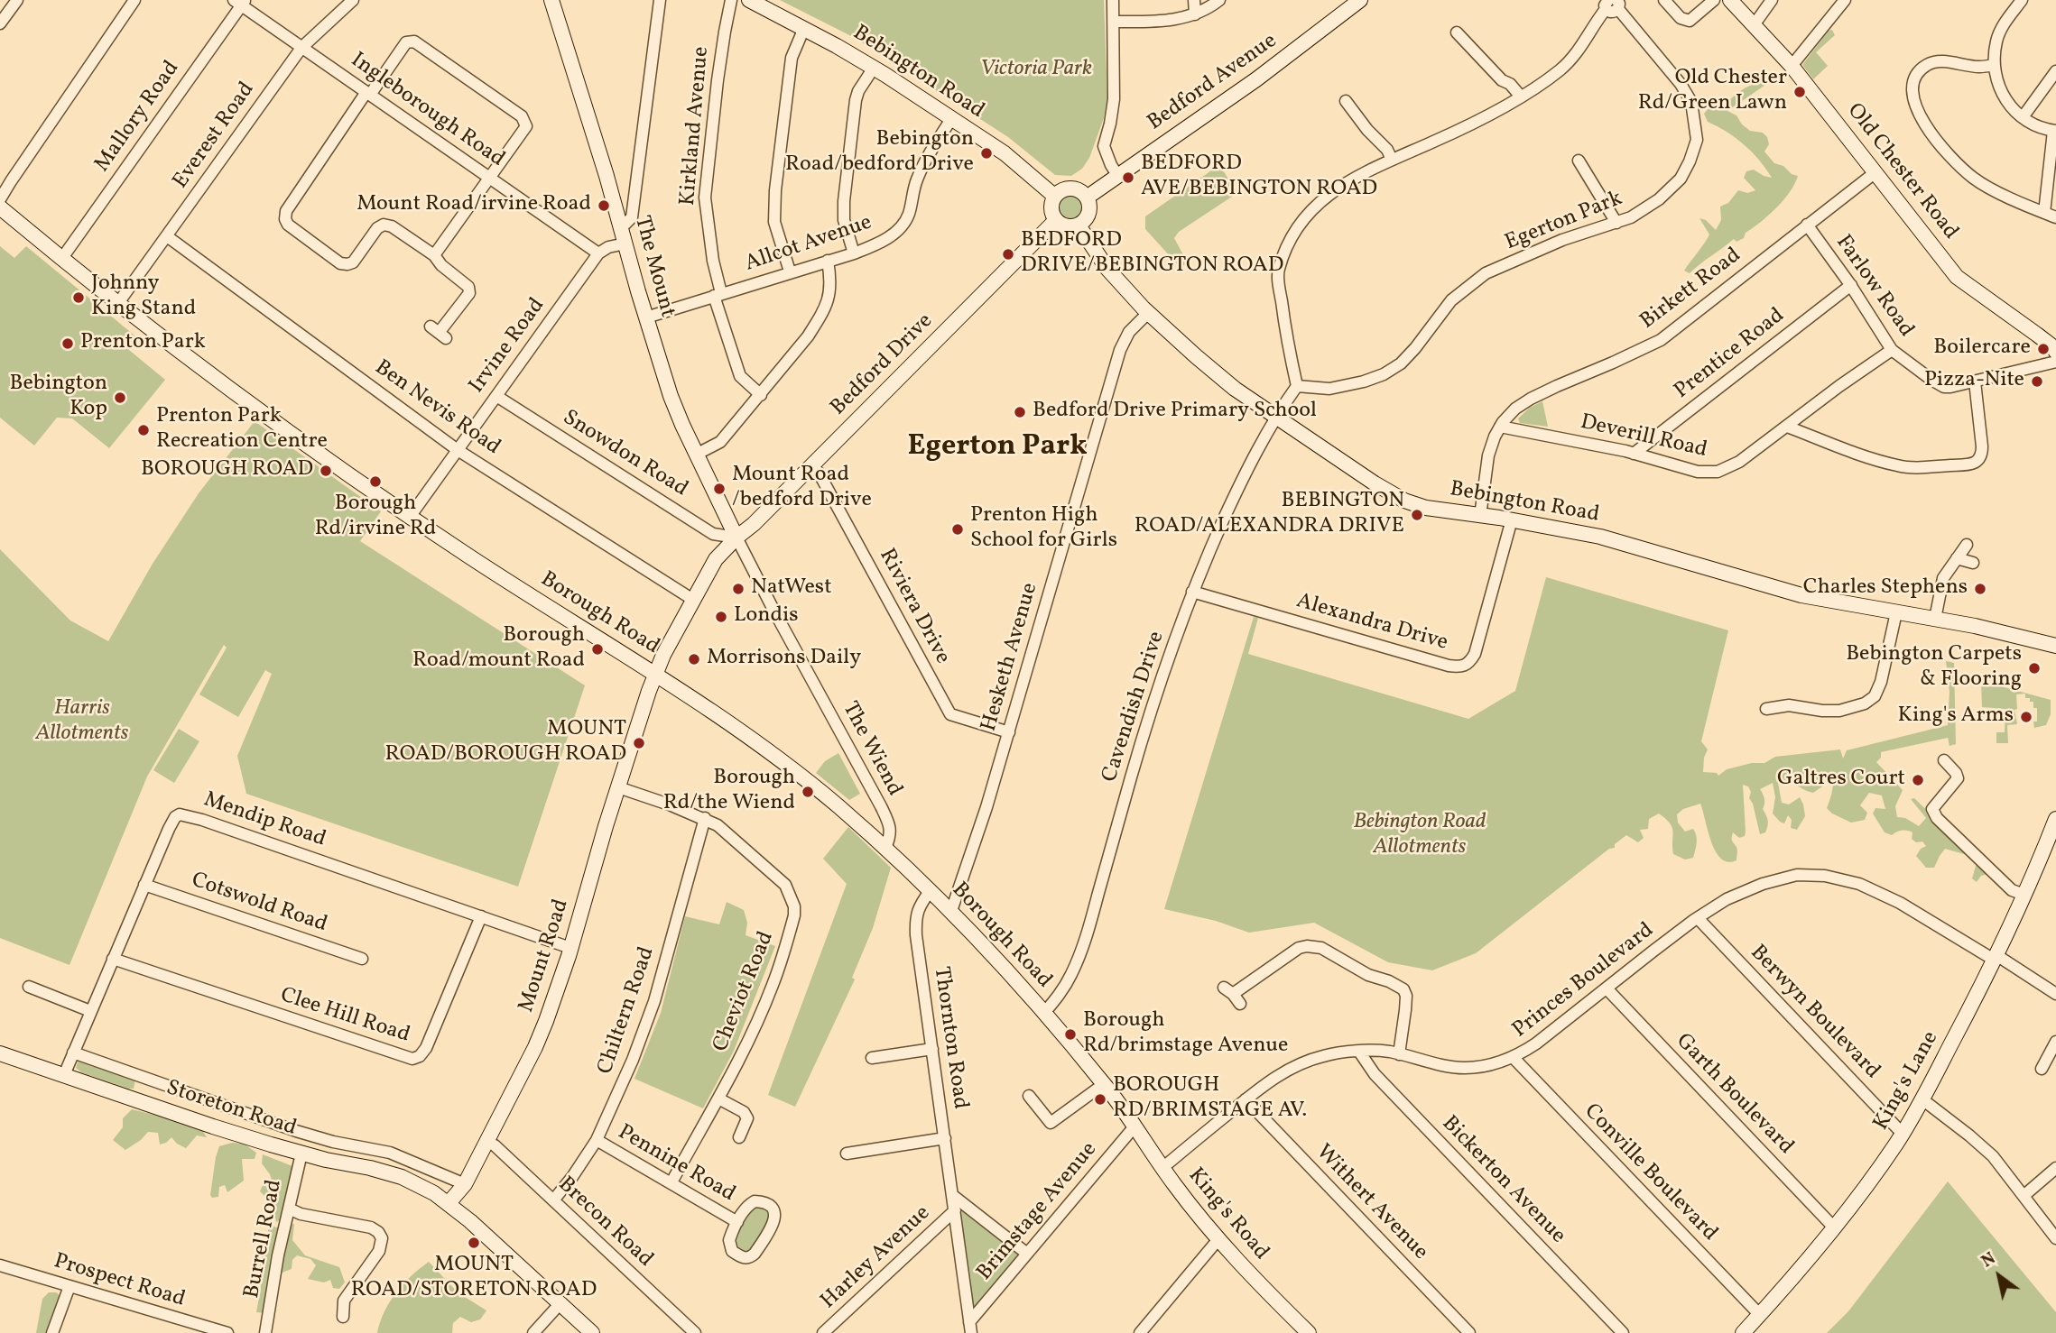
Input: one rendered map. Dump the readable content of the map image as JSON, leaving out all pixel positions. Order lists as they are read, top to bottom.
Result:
{
  "streets": {
    "street": [
      "Bebington Road",
      "Bedford Avenue",
      "Ingleborough Road",
      "Mallory Road",
      "Kirkland Avenue",
      "Everest Road",
      "Old Chester Road",
      "Egerton Park",
      "Allcot Avenue",
      "The Mount",
      "Farlow Road",
      "Birkett Road",
      "Irvine Road",
      "Prentice Road",
      "Bedford Drive",
      "Ben Nevis Road",
      "Deverill Road",
      "Snowdon Road",
      "Riviera Drive",
      "Borough Road",
      "Alexandra Drive",
      "Hesketh Avenue",
      "Cavendish Drive",
      "The Wiend",
      "Mendip Road",
      "Cotswold Road",
      "Mount Road",
      "Princes Boulevard",
      "Cheviot Road",
      "Chiltern Road",
      "Berwyn Boulevard",
      "Clee Hill Road",
      "Thornton Road",
      "King's Lane",
      "Garth Boulevard",
      "Storeton Road",
      "Pennine Road",
      "Conville Boulevard",
      "Bickerton Avenue",
      "Withert Avenue",
      "Brimstage Avenue",
      "King's Road",
      "Brecon Road",
      "Burrell Road",
      "Harley Avenue",
      "Prospect Road"
    ]
  },
  "crossings": [
    ["Bebington Road", "Bedford Avenue"],
    ["Bebington Road", "Allcot Avenue"],
    ["Bebington Road", "Birkett Road"],
    ["Bebington Road", "Bedford Drive"],
    ["Bebington Road", "Alexandra Drive"],
    ["Bebington Road", "Hesketh Avenue"],
    ["Bebington Road", "Cavendish Drive"],
    ["Bedford Avenue", "Bedford Drive"],
    ["Ingleborough Road", "Mallory Road"],
    ["Ingleborough Road", "Everest Road"],
    ["Ingleborough Road", "Irvine Road"],
    ["Mallory Road", "Borough Road"],
    ["Kirkland Avenue", "Allcot Avenue"],
    ["Everest Road", "Ben Nevis Road"],
    ["Everest Road", "Borough Road"],
    ["Old Chester Road", "Birkett Road"],
    ["Allcot Avenue", "The Mount"],
    ["The Mount", "Bedford Drive"],
    ["The Mount", "Snowdon Road"],
    ["The Mount", "The Wiend"],
    ["The Mount", "Mount Road"],
    ["Farlow Road", "Birkett Road"],
    ["Farlow Road", "Prentice Road"],
    ["Farlow Road", "Deverill Road"],
    ["Birkett Road", "Deverill Road"],
    ["Irvine Road", "Ben Nevis Road"],
    ["Irvine Road", "Snowdon Road"],
    ["Irvine Road", "Borough Road"],
    ["Prentice Road", "Deverill Road"],
    ["Bedford Drive", "Snowdon Road"],
    ["Bedford Drive", "Riviera Drive"],
    ["Bedford Drive", "The Wiend"],
    ["Bedford Drive", "Mount Road"],
    ["Ben Nevis Road", "Mount Road"],
    ["Snowdon Road", "The Wiend"],
    ["Snowdon Road", "Mount Road"],
    ["Riviera Drive", "Hesketh Avenue"],
    ["Borough Road", "Hesketh Avenue"],
    ["Borough Road", "Cavendish Drive"],
    ["Borough Road", "The Wiend"],
    ["Borough Road", "Mount Road"],
    ["Borough Road", "Thornton Road"],
    ["Borough Road", "King's Road"],
    ["Alexandra Drive", "Cavendish Drive"],
    ["The Wiend", "Mount Road"],
    ["Mendip Road", "Cotswold Road"],
    ["Mendip Road", "Mount Road"],
    ["Mendip Road", "Clee Hill Road"],
    ["Mendip Road", "Storeton Road"],
    ["Mount Road", "Cheviot Road"],
    ["Mount Road", "Storeton Road"],
    ["Mount Road", "Brecon Road"],
    ["Princes Boulevard", "Berwyn Boulevard"],
    ["Princes Boulevard", "King's Lane"],
    ["Princes Boulevard", "Garth Boulevard"],
    ["Princes Boulevard", "Conville Boulevard"],
    ["Princes Boulevard", "Bickerton Avenue"],
    ["Princes Boulevard", "Withert Avenue"],
    ["Princes Boulevard", "King's Road"],
    ["Cheviot Road", "Chiltern Road"],
    ["Cheviot Road", "Pennine Road"],
    ["Chiltern Road", "Pennine Road"],
    ["Chiltern Road", "Brecon Road"],
    ["Berwyn Boulevard", "King's Lane"],
    ["Thornton Road", "Brimstage Avenue"],
    ["Thornton Road", "Harley Avenue"],
    ["King's Lane", "Garth Boulevard"],
    ["King's Lane", "Conville Boulevard"],
    ["Storeton Road", "Burrell Road"],
    ["Brimstage Avenue", "King's Road"]
  ],
  "districts": ["Egerton Park"],
  "parks": ["Victoria Park", "Harris Allotments", "Bebington Road Allotments"],
  "places": [
    "Old Chester Rd/Green Lawn",
    "Bebington Road/bedford Drive",
    "BEDFORD AVE/BEBINGTON ROAD",
    "Mount Road/irvine Road",
    "BEDFORD DRIVE/BEBINGTON ROAD",
    "Johnny King Stand",
    "Prenton Park",
    "Boilercare",
    "Pizza-Nite",
    "Bebington Kop",
    "Bedford Drive Primary School",
    "Prenton Park Recreation Centre",
    "BOROUGH ROAD",
    "Borough Rd/irvine Rd",
    "Mount Road /bedford Drive",
    "BEBINGTON ROAD/ALEXANDRA DRIVE",
    "Prenton High School for Girls",
    "NatWest",
    "Charles Stephens",
    "Londis",
    "Borough Road/mount Road",
    "Morrisons Daily",
    "Bebington Carpets & Flooring",
    "King's Arms",
    "MOUNT ROAD/BOROUGH ROAD",
    "Galtres Court",
    "Borough Rd/the Wiend",
    "Borough Rd/brimstage Avenue",
    "BOROUGH RD/BRIMSTAGE AV.",
    "MOUNT ROAD/STORETON ROAD"
  ],
  "north": "top left"
}
